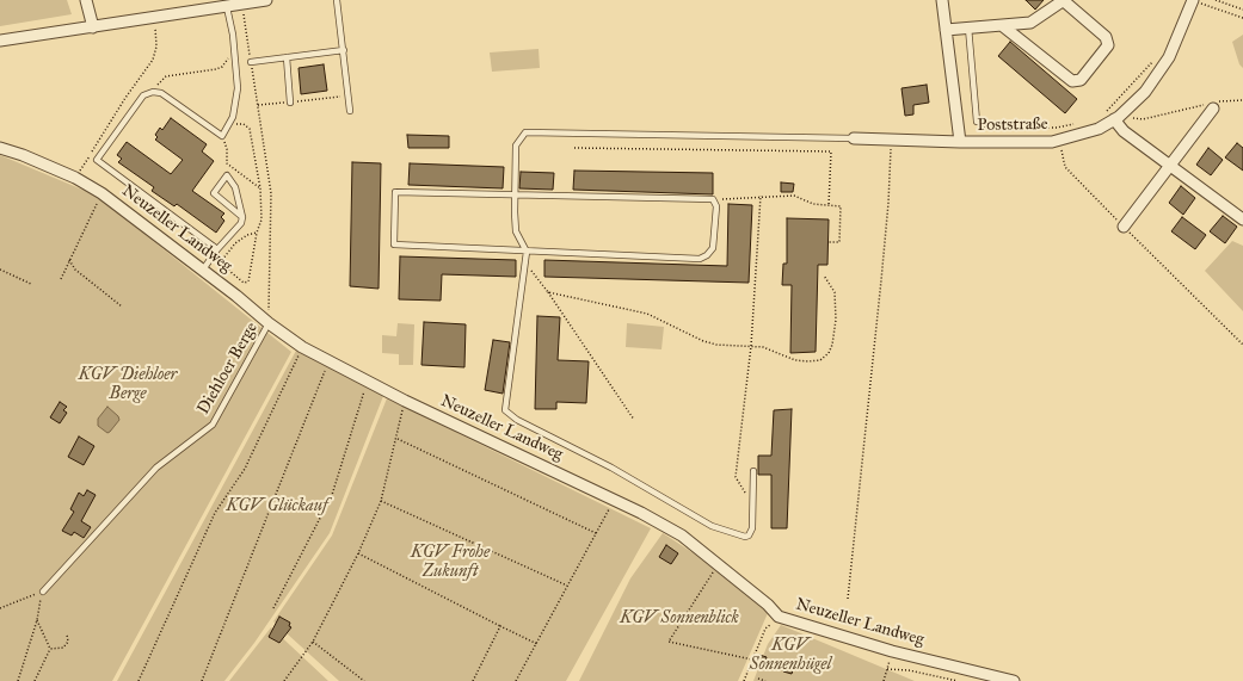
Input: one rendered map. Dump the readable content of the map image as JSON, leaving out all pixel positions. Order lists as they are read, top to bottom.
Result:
{
  "streets": {
    "street": ["Poststraße", "Neuzeller Landweg"],
    "lane": ["Diehloer Berge"]
  },
  "crossings": [
    ["Neuzeller Landweg", "Diehloer Berge"]
  ],
  "parks": [
    "KGV Diehloer Berge",
    "KGV Glückauf",
    "KGV Frohe Zukunft",
    "KGV Sonnenblick",
    "KGV Sonnenhügel"
  ]
}
